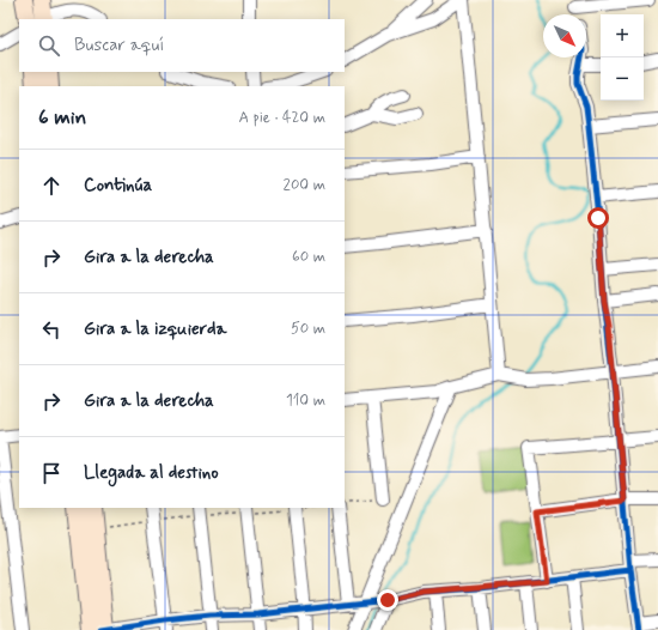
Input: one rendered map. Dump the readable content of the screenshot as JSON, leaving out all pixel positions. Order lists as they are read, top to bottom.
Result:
{
  "north": "bottom right",
  "page": {
    "map_buttons": ["+", "−"],
    "search": "Buscar aquí",
    "heading": ["6 min", "A pie · 420 m"],
    "list": [
      ["Continúa", "200 m"],
      ["Gira a la derecha", "60 m"],
      ["Gira a la izquierda", "50 m"],
      ["Gira a la derecha", "110 m"],
      "Llegada al destino"
    ]
  }
}
